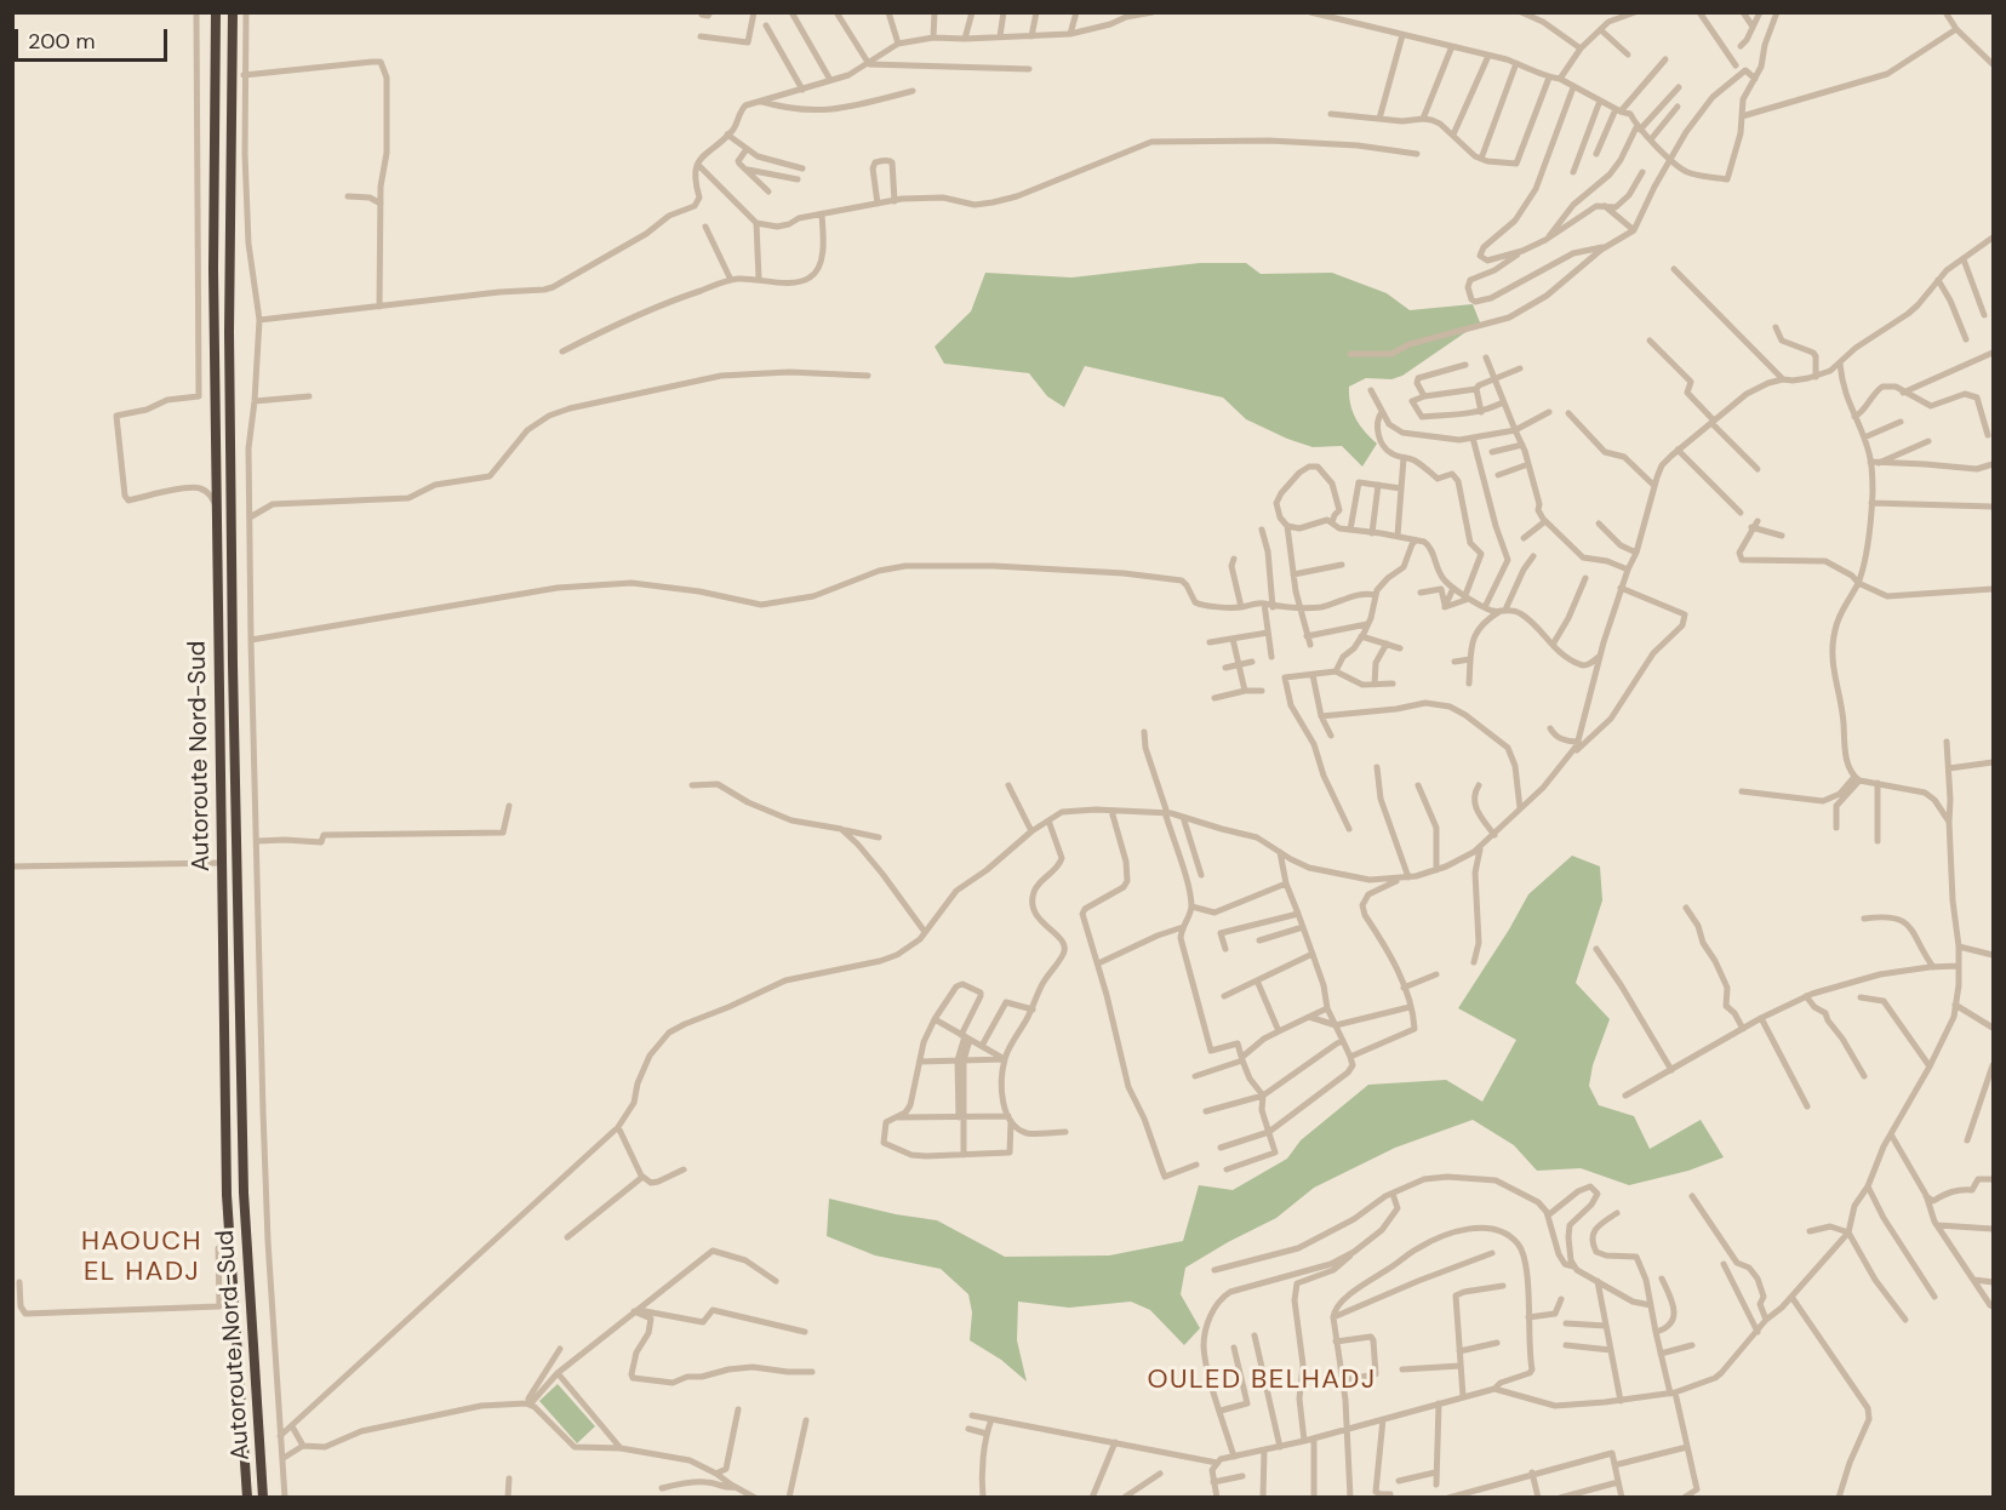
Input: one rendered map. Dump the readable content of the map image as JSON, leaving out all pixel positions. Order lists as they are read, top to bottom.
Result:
{
  "streets": {
    "highway": ["Autoroute Nord-Sud"]
  },
  "districts": ["HAOUCH EL HADJ", "OULED BELHADJ"],
  "scale_bar": "200 m"
}
